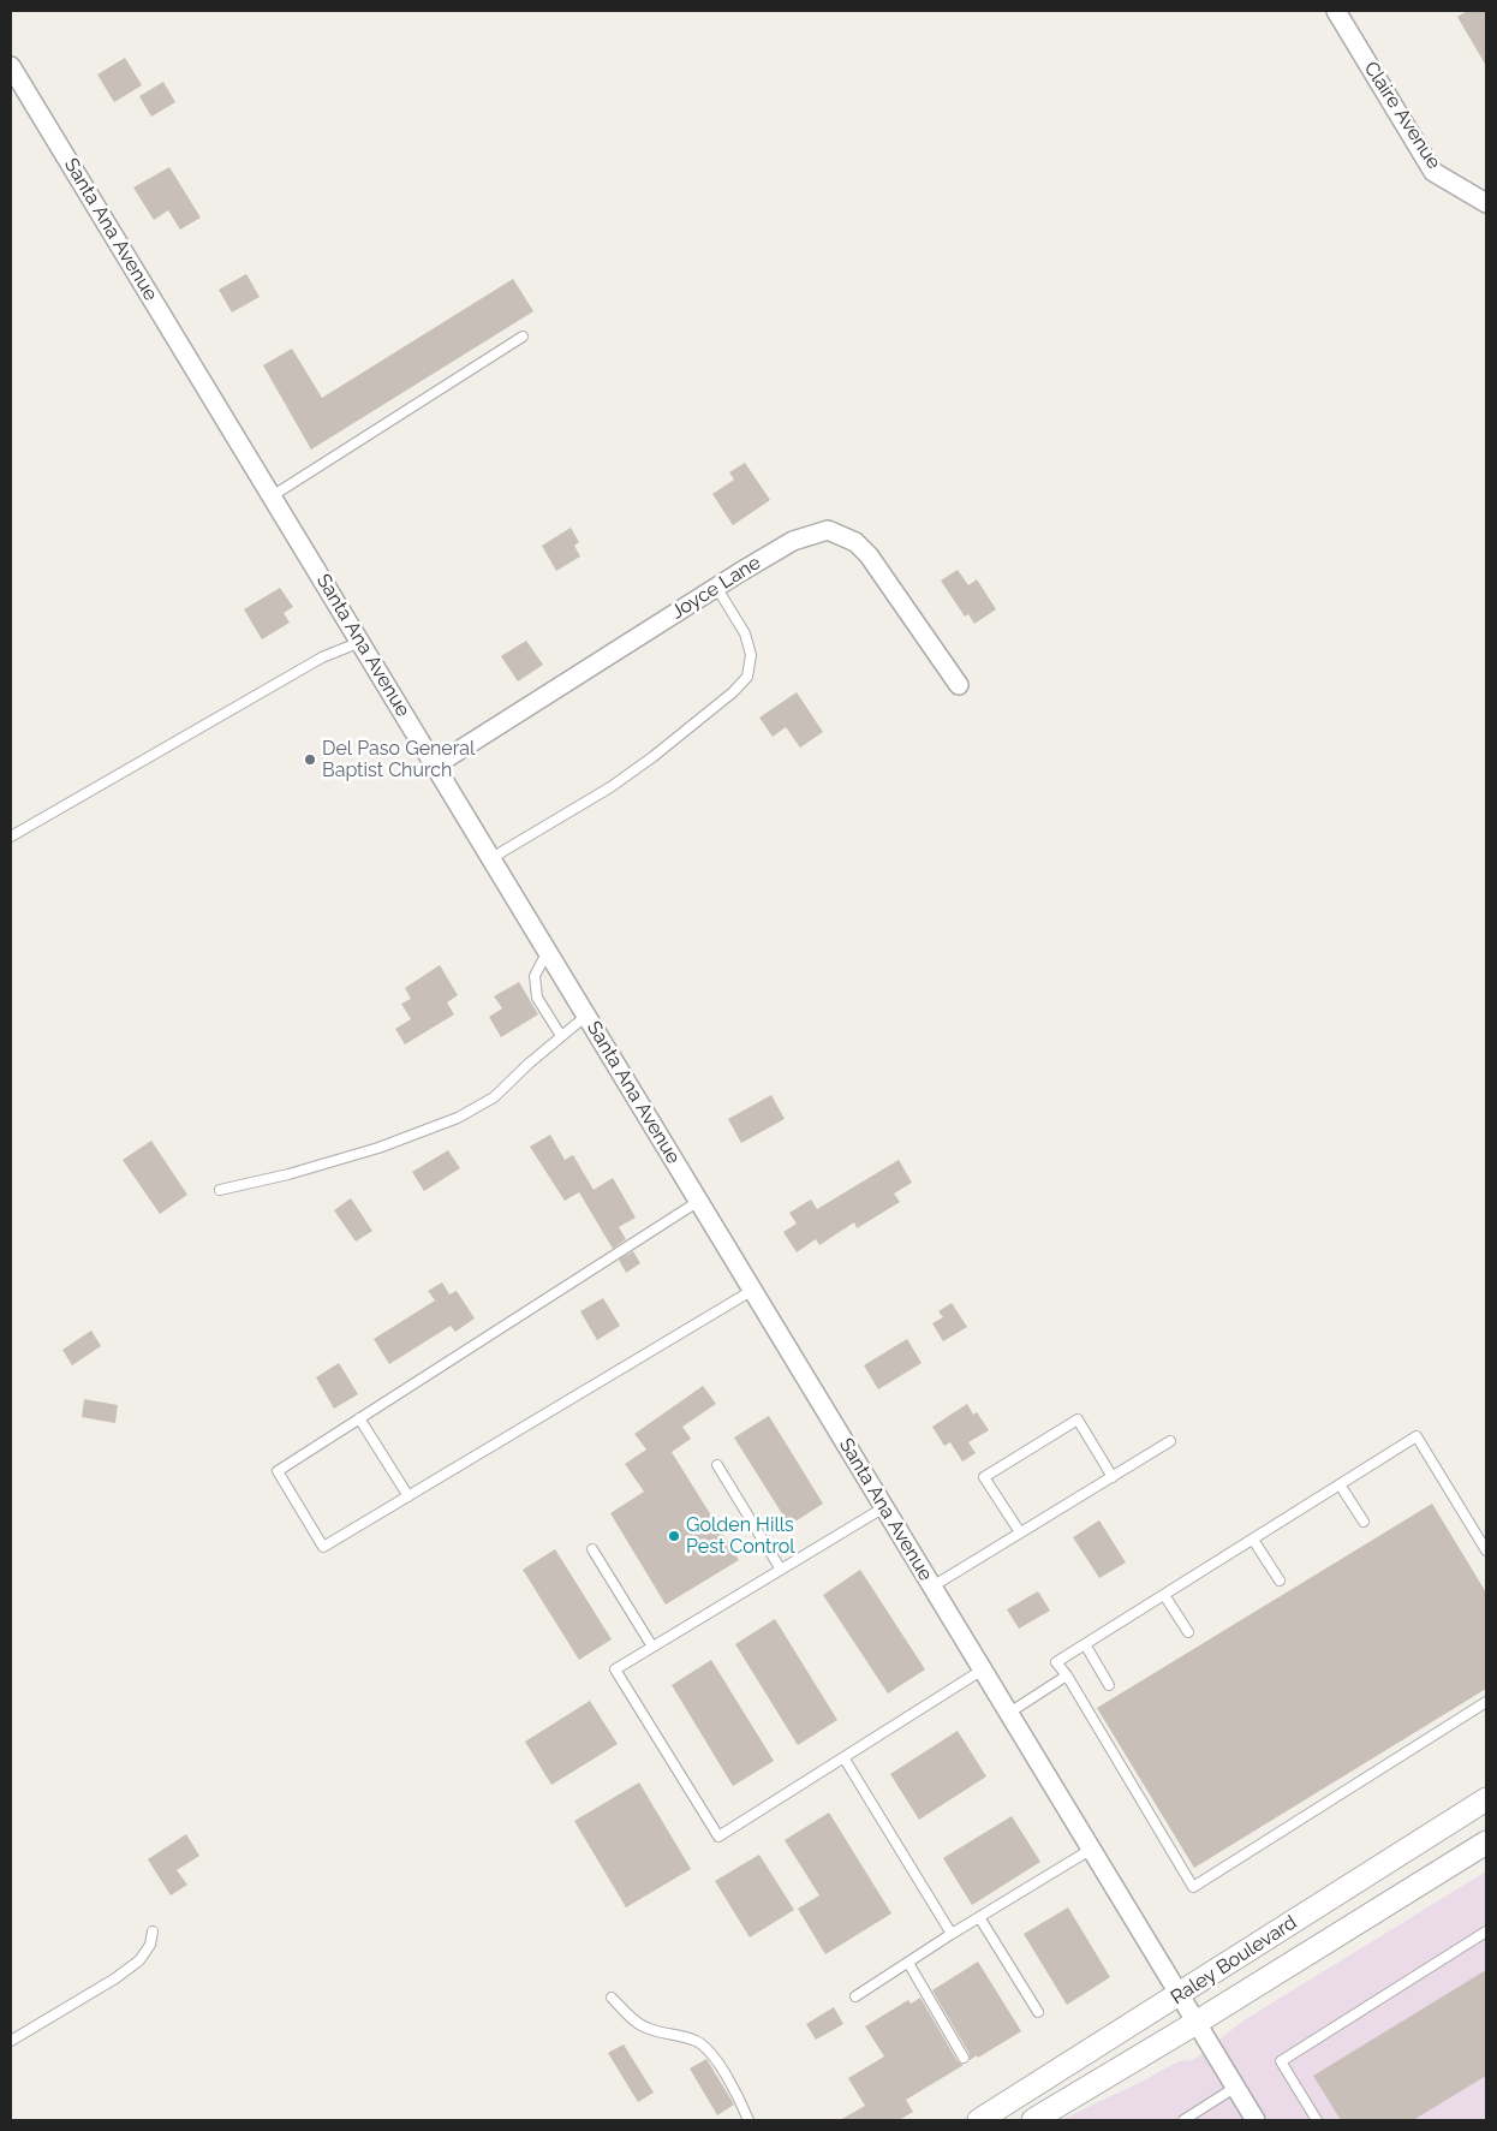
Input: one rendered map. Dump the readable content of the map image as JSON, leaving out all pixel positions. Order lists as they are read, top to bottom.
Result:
{
  "streets": {
    "street": [
      "Claire Avenue",
      "Santa Ana Avenue",
      "Joyce Lane",
      "Raley Boulevard"
    ]
  },
  "crossings": [
    ["Santa Ana Avenue", "Joyce Lane"],
    ["Santa Ana Avenue", "Raley Boulevard"]
  ],
  "places": ["Del Paso General Baptist Church", "Golden Hills Pest Control"]
}
